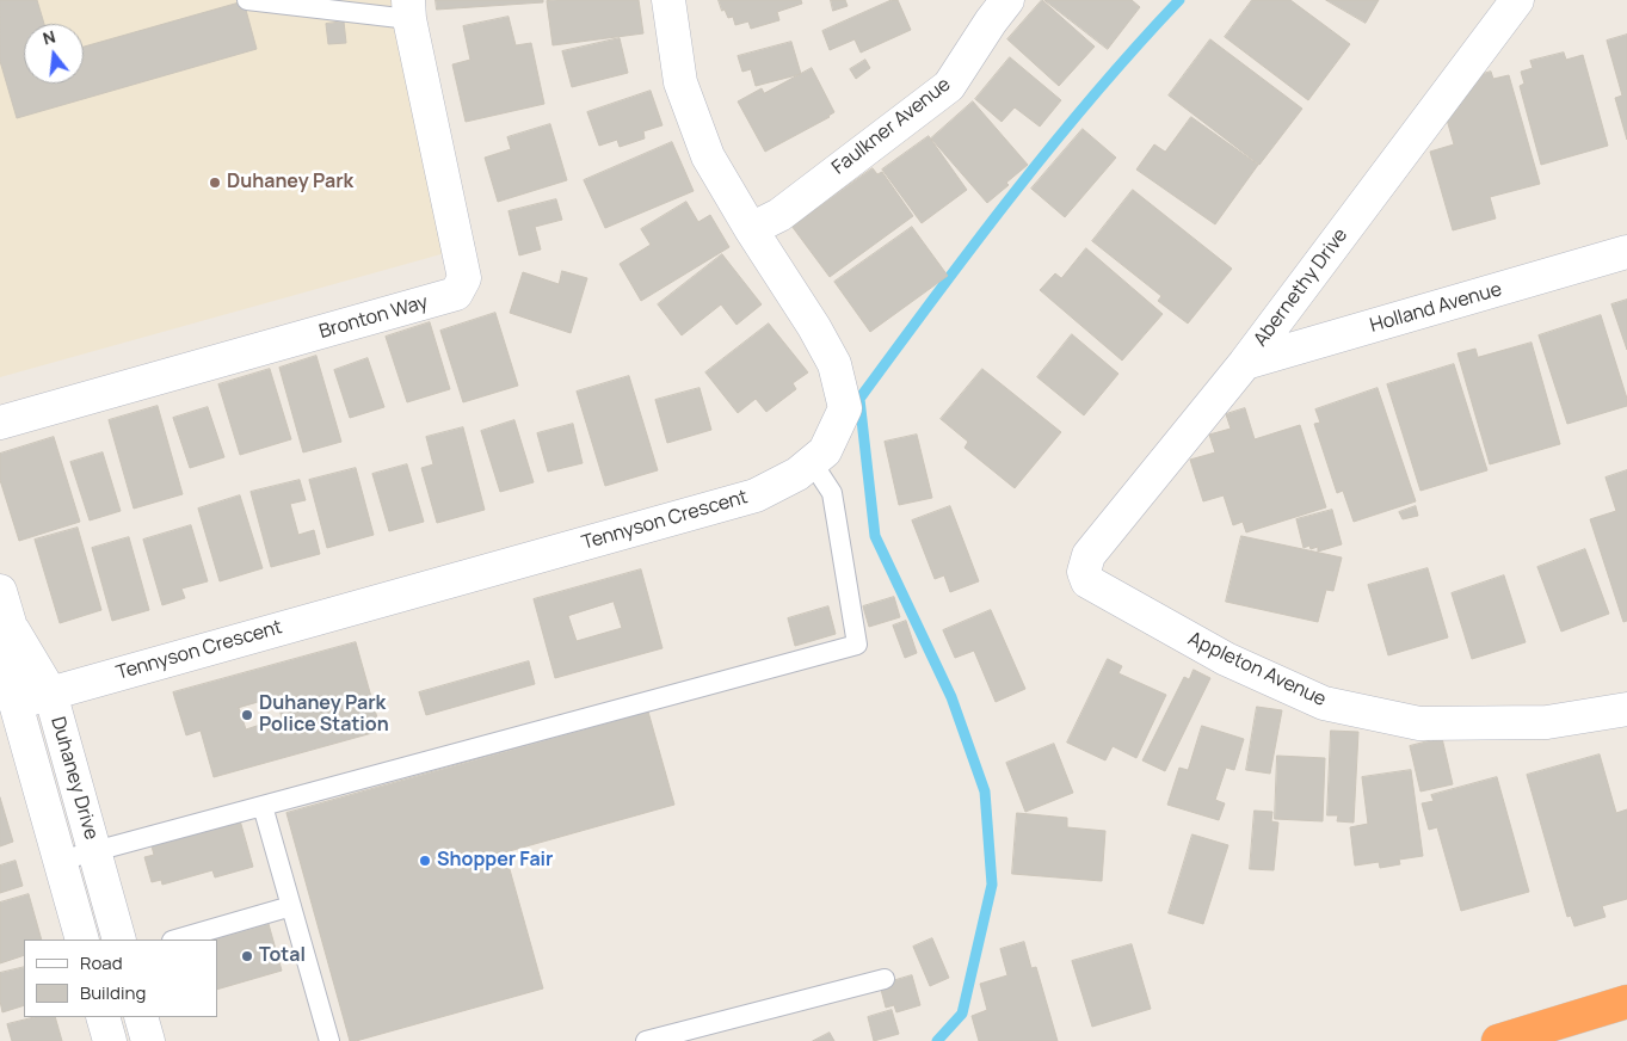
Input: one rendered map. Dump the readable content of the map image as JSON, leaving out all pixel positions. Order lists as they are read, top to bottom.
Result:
{
  "streets": {
    "street": [
      "Faulkner Avenue",
      "Abernethy Drive",
      "Holland Avenue",
      "Bronton Way",
      "Tennyson Crescent",
      "Appleton Avenue",
      "Duhaney Drive"
    ]
  },
  "crossings": [
    ["Faulkner Avenue", "Tennyson Crescent"],
    ["Abernethy Drive", "Holland Avenue"],
    ["Abernethy Drive", "Appleton Avenue"],
    ["Tennyson Crescent", "Duhaney Drive"]
  ],
  "places": [
    "Duhaney Park",
    "Duhaney Park Police Station",
    "Shopper Fair",
    "Total"
  ],
  "legend": ["Road", "Building"],
  "north": "top"
}
